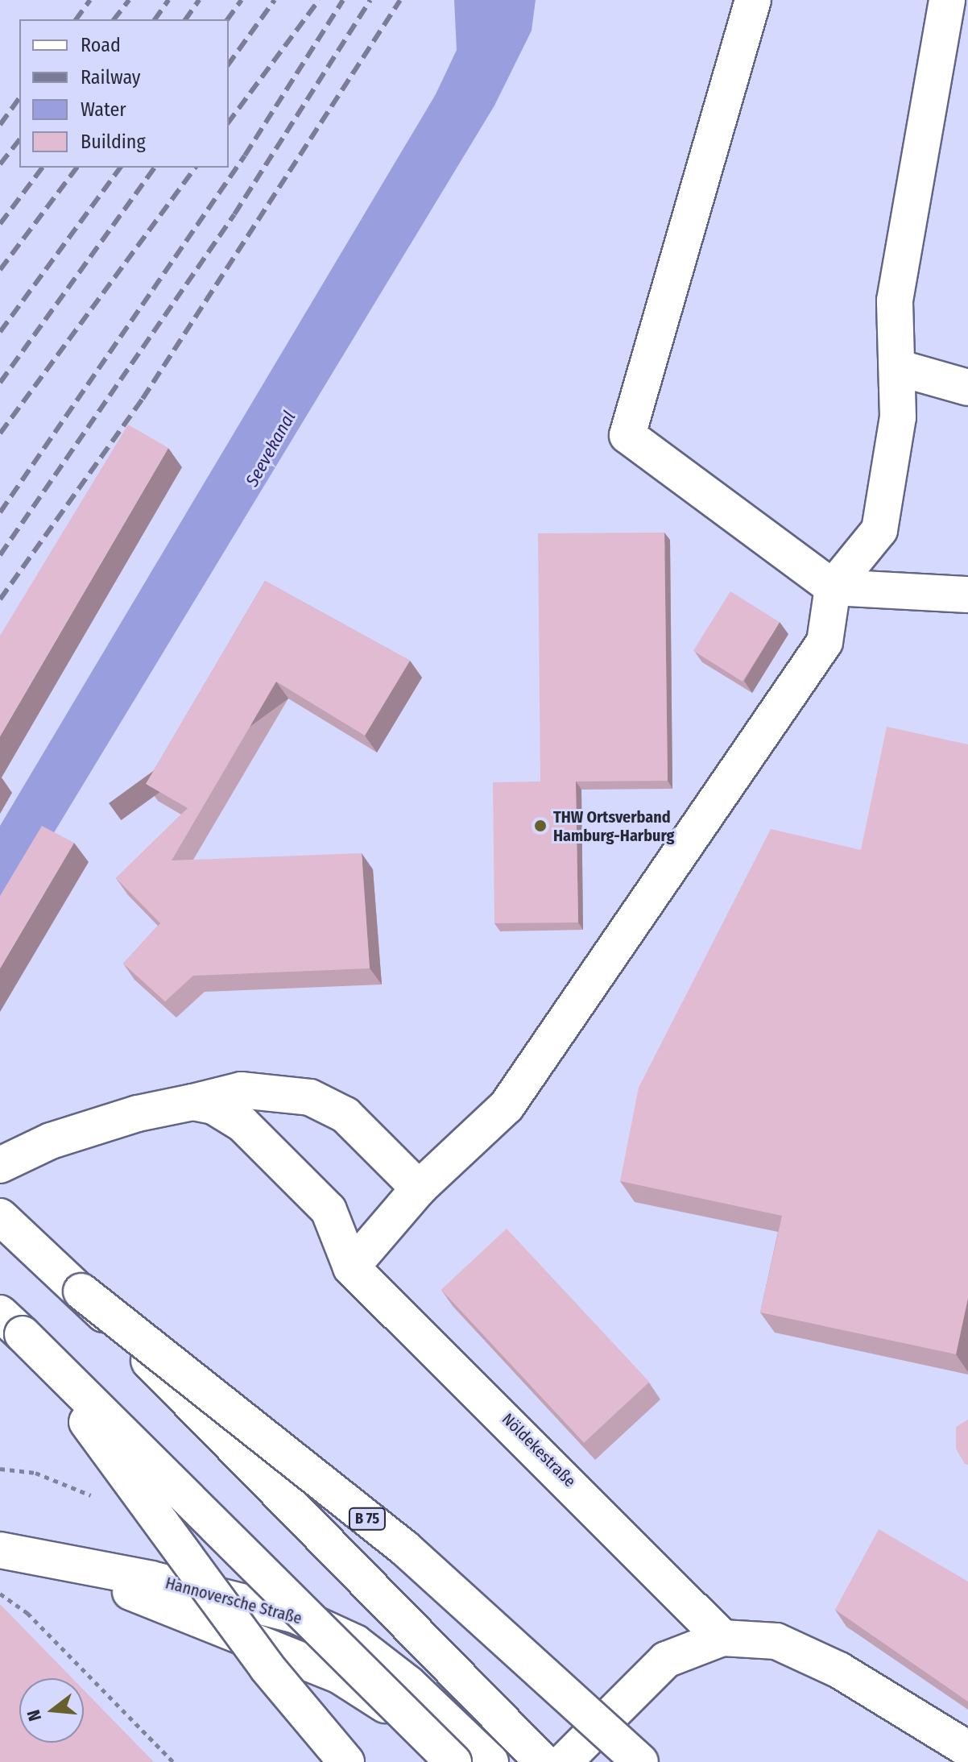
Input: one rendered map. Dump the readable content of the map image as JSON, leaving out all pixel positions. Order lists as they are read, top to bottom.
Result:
{
  "streets": {
    "main road": ["Nöldekestraße", "B 75", "Hannoversche Straße"]
  },
  "water": ["Seevekanal"],
  "places": ["THW Ortsverband Hamburg-Harburg"],
  "legend": [
    "Road",
    "Railway",
    "Water",
    "Building"
  ],
  "north": "left"
}
